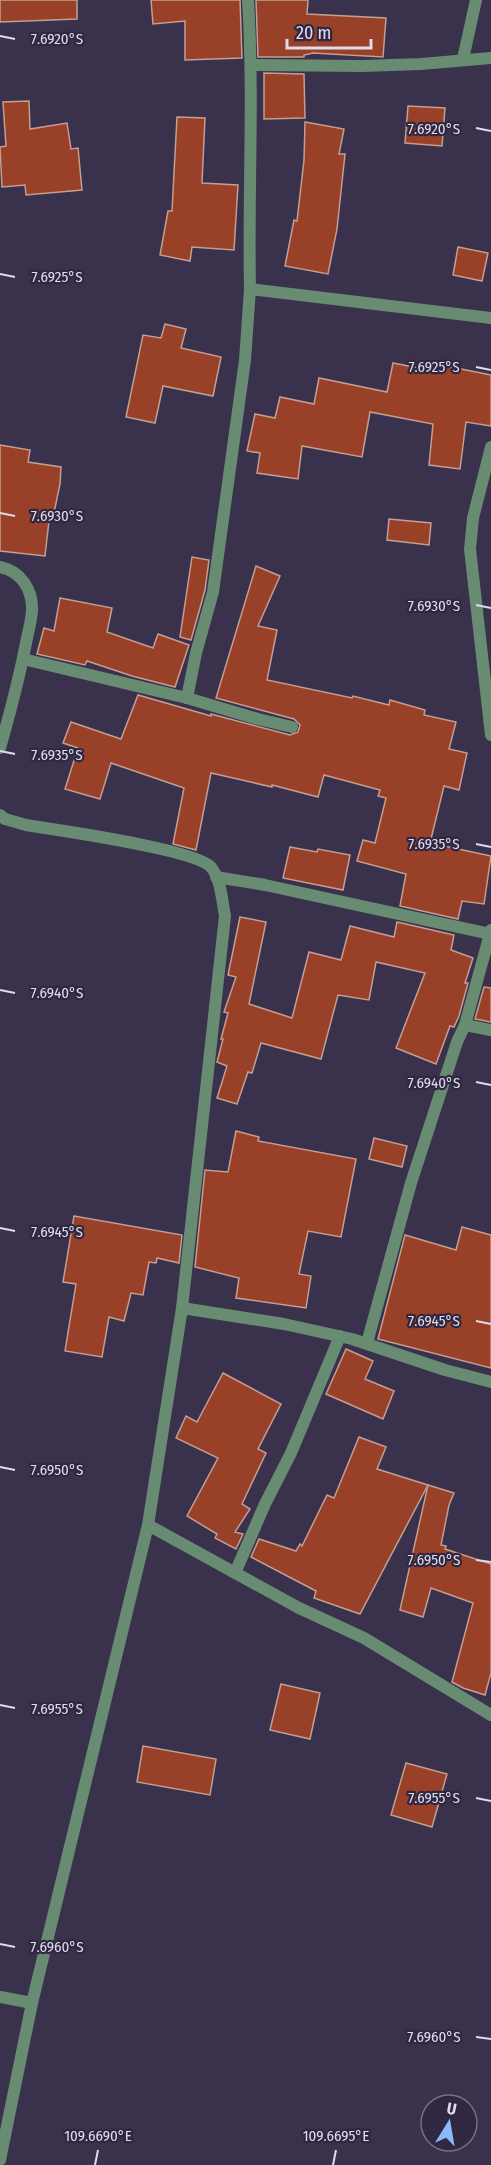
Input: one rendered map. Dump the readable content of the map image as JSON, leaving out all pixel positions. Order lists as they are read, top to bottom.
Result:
{
  "scale_bar": "20 m",
  "north": "top",
  "coordinates": [
    "7.6920°S",
    "7.6925°S",
    "7.6930°S",
    "7.6935°S",
    "7.6940°S",
    "7.6945°S",
    "7.6950°S",
    "7.6955°S",
    "7.6960°S",
    "109.6690°E",
    "109.6695°E"
  ]
}
